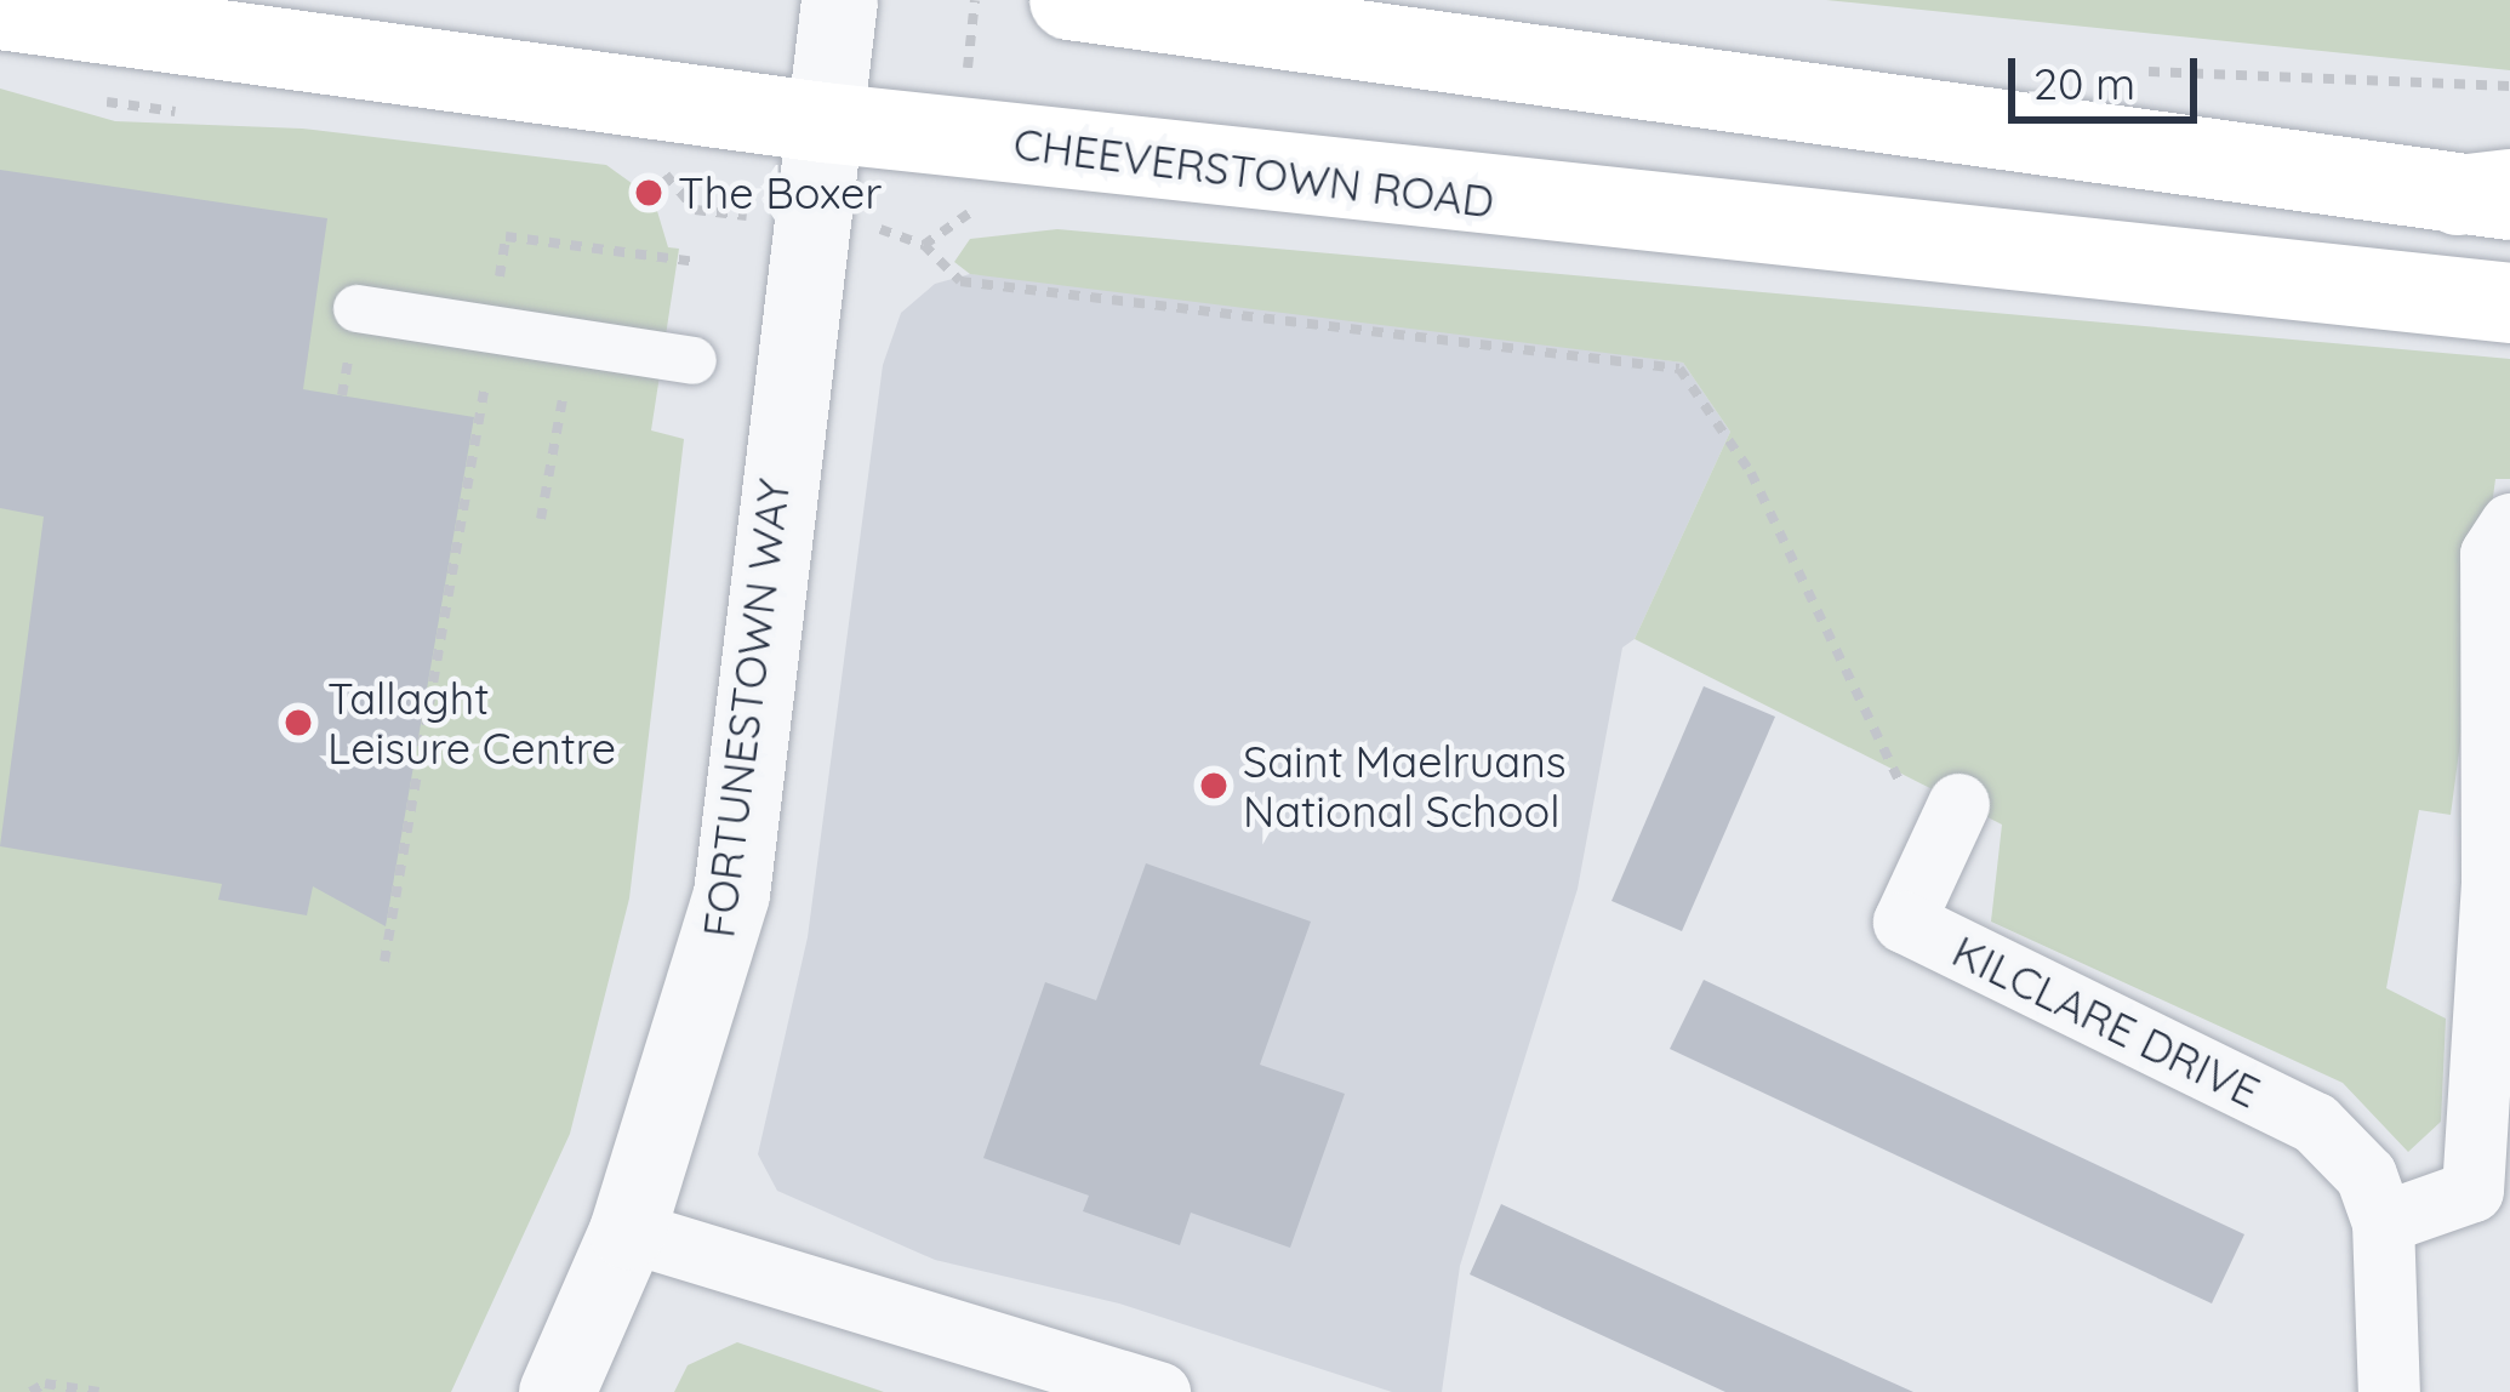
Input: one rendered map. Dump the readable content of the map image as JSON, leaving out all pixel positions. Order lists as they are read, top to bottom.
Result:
{
  "streets": {
    "main road": ["CHEEVERSTOWN ROAD"],
    "street": ["FORTUNESTOWN WAY", "KILCLARE DRIVE"]
  },
  "crossings": [
    ["CHEEVERSTOWN ROAD", "FORTUNESTOWN WAY"]
  ],
  "places": ["The Boxer", "Tallaght Leisure Centre", "Saint Maelruans National School"],
  "scale_bar": "20 m"
}
